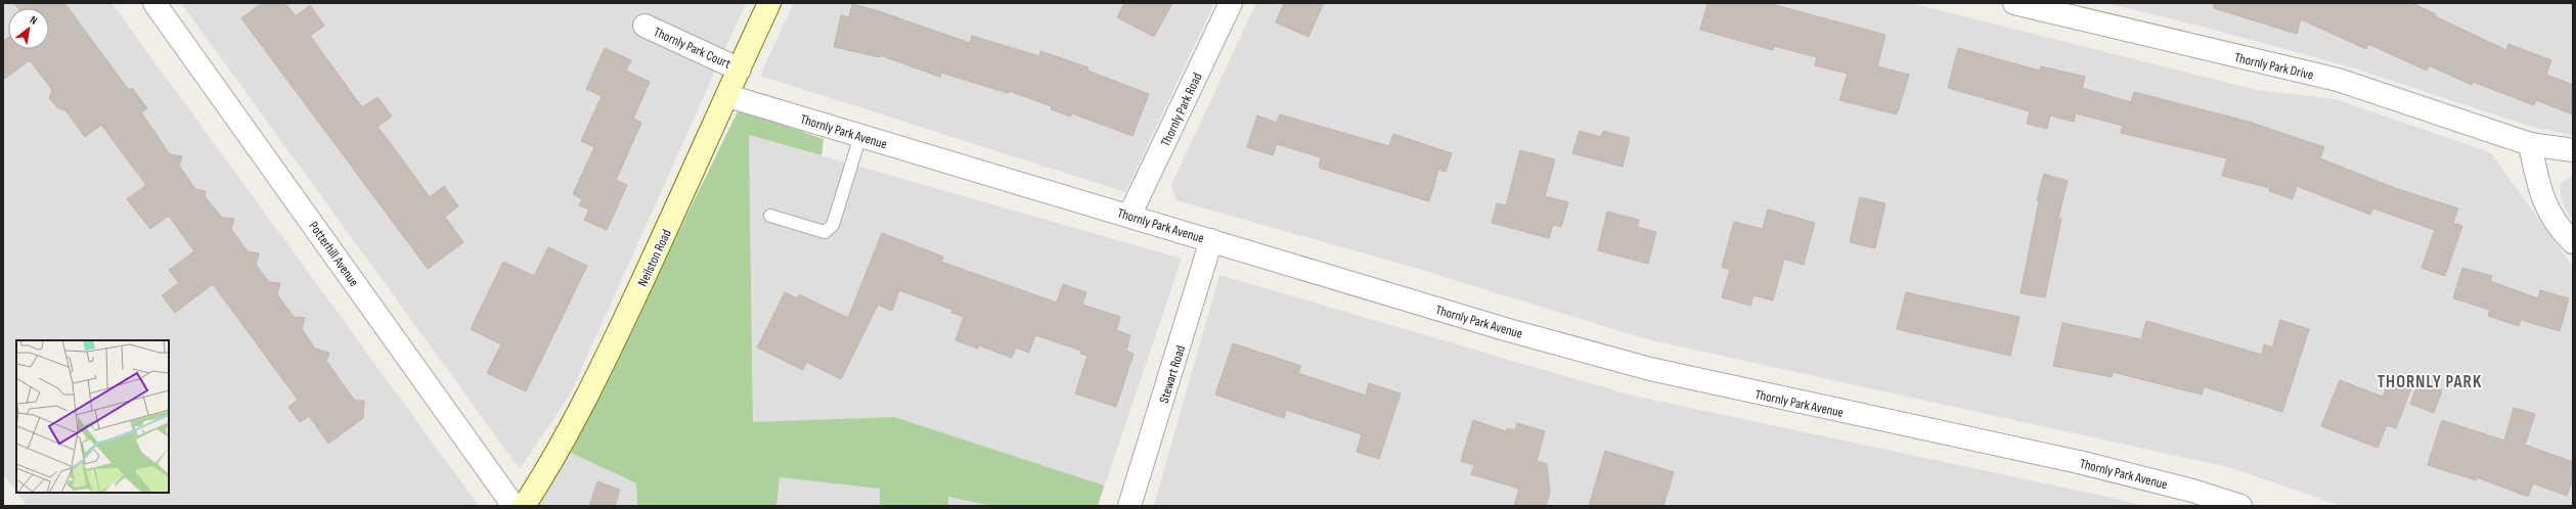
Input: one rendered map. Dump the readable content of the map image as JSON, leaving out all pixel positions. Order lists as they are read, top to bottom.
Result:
{
  "streets": {
    "main road": ["Neilston Road"],
    "street": [
      "Thornly Park Court",
      "Thornly Park Drive",
      "Thornly Park Road",
      "Thornly Park Avenue",
      "Potterhill Avenue",
      "Stewart Road"
    ]
  },
  "crossings": [
    ["Thornly Park Court", "Neilston Road"],
    ["Thornly Park Road", "Thornly Park Avenue"],
    ["Thornly Park Avenue", "Neilston Road"],
    ["Thornly Park Avenue", "Stewart Road"]
  ],
  "districts": ["THORNLY PARK"],
  "north": "top right"
}
